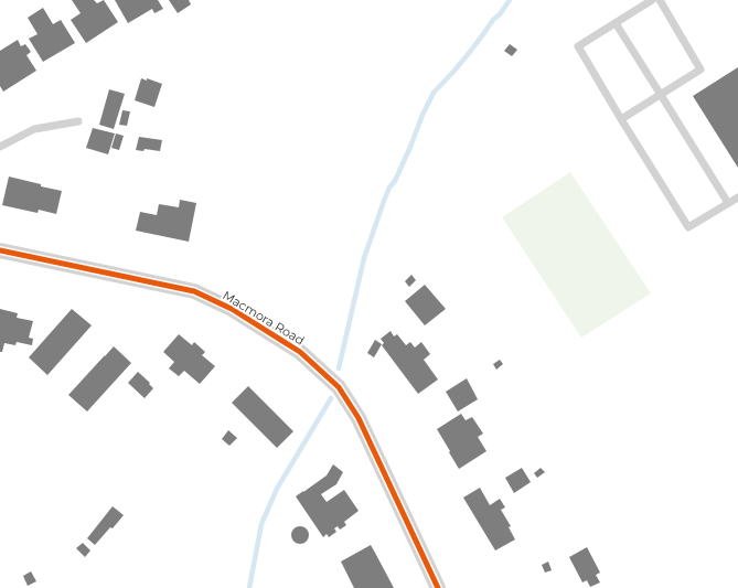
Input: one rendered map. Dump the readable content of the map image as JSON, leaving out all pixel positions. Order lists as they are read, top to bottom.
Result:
{
  "streets": {
    "street": ["Macmora Road"]
  }
}
